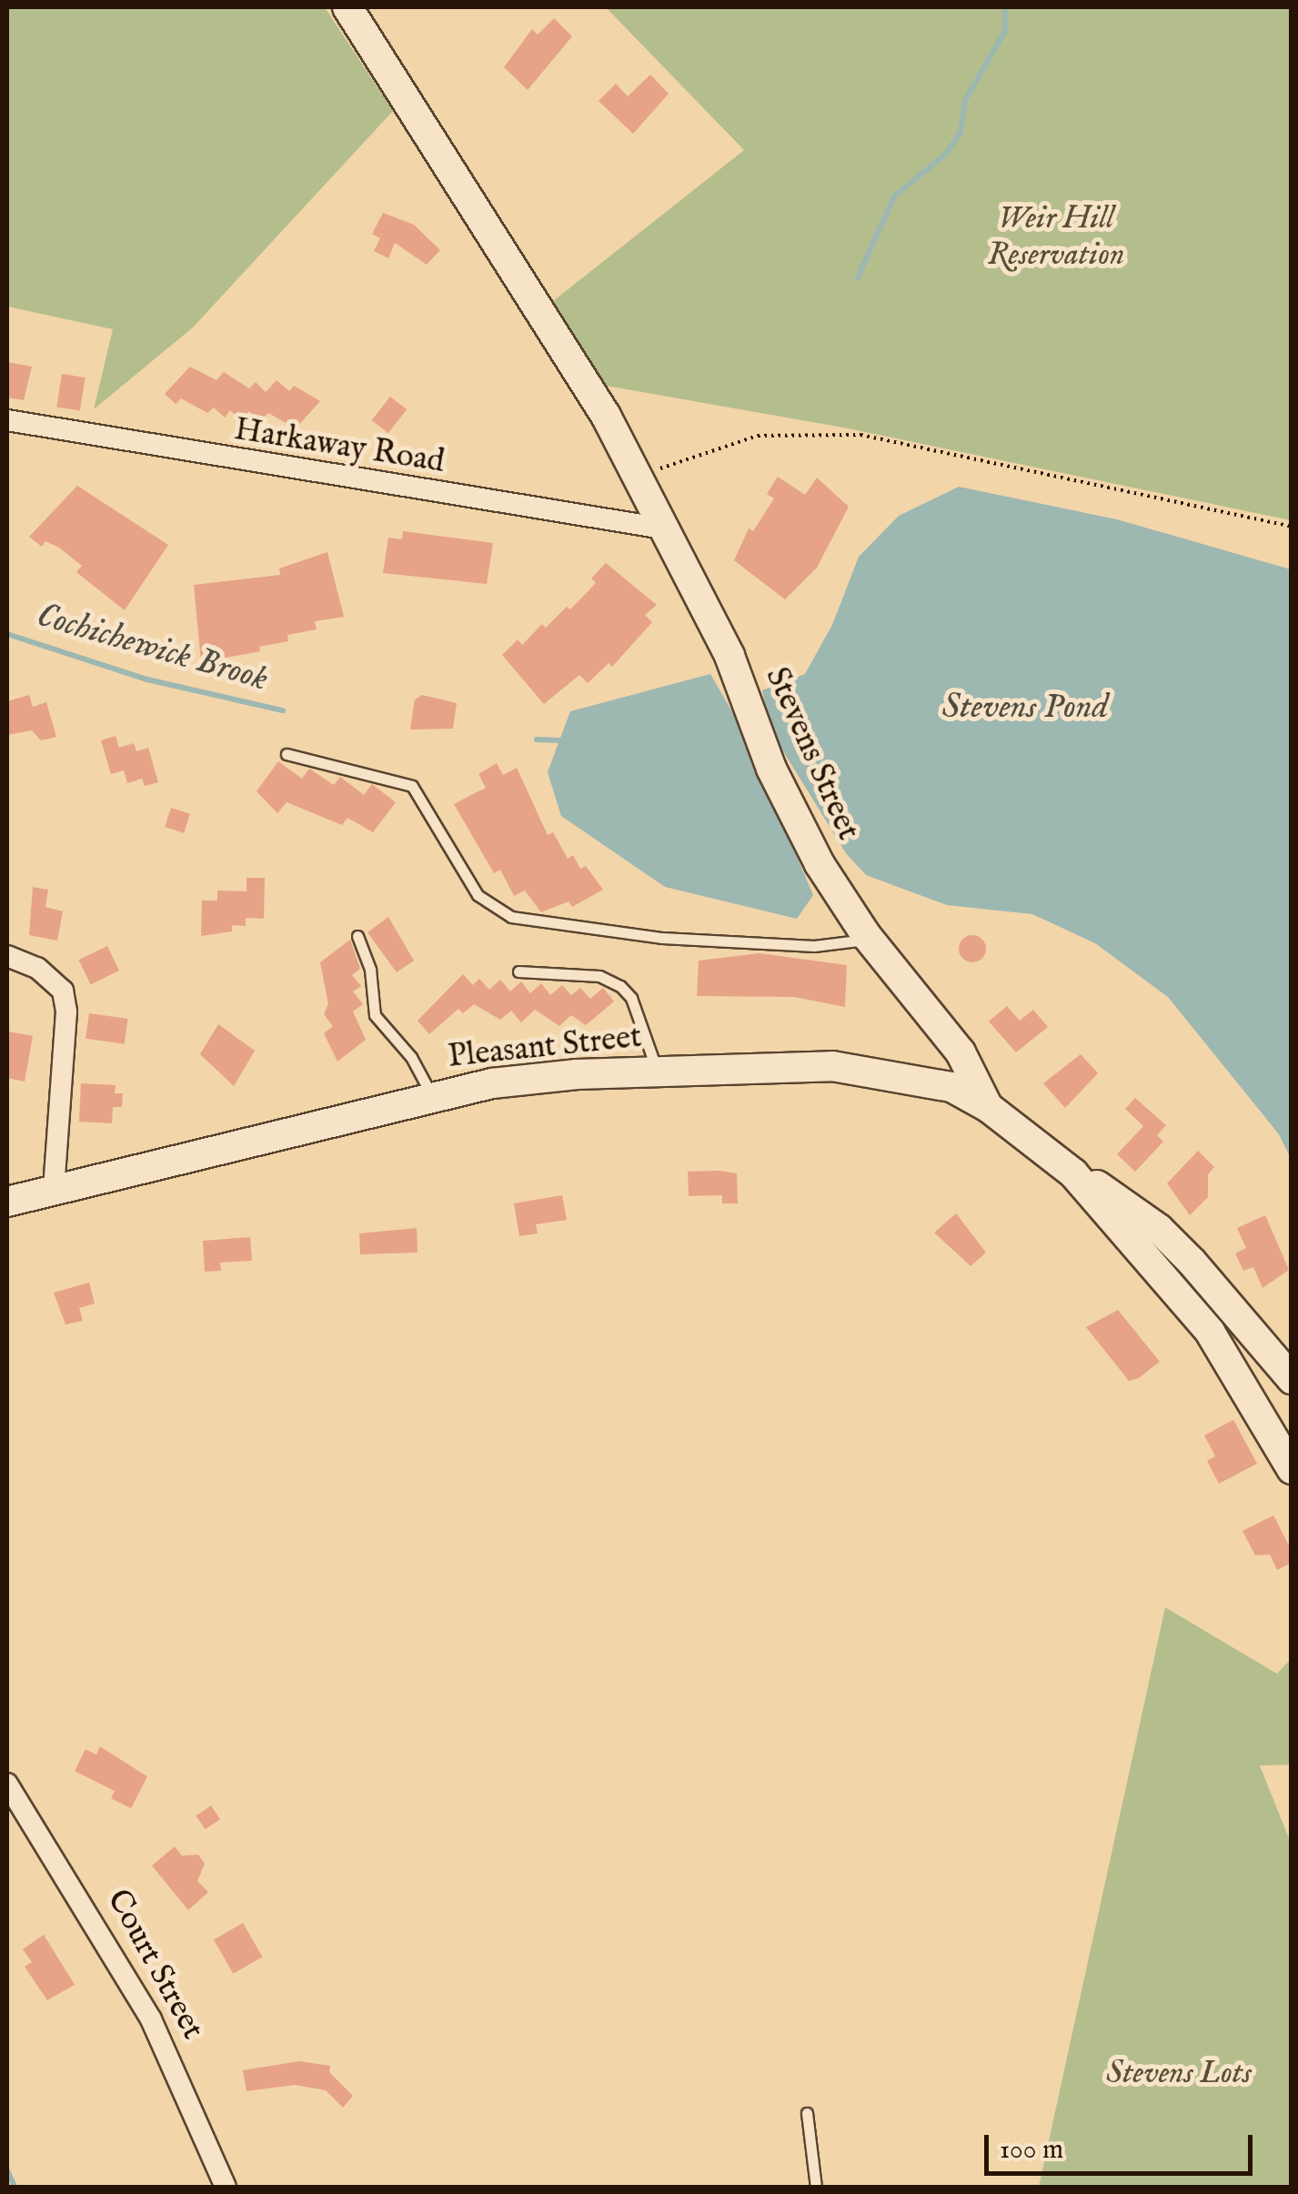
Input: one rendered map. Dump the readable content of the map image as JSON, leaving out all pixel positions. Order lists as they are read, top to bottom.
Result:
{
  "streets": {
    "street": [
      "Harkaway Road",
      "Stevens Street",
      "Pleasant Street",
      "Court Street"
    ]
  },
  "crossings": [
    ["Harkaway Road", "Stevens Street"],
    ["Stevens Street", "Pleasant Street"]
  ],
  "water": ["Cochichewick Brook", "Stevens Pond"],
  "parks": ["Weir Hill Reservation", "Stevens Lots"],
  "scale_bar": "100 m"
}
